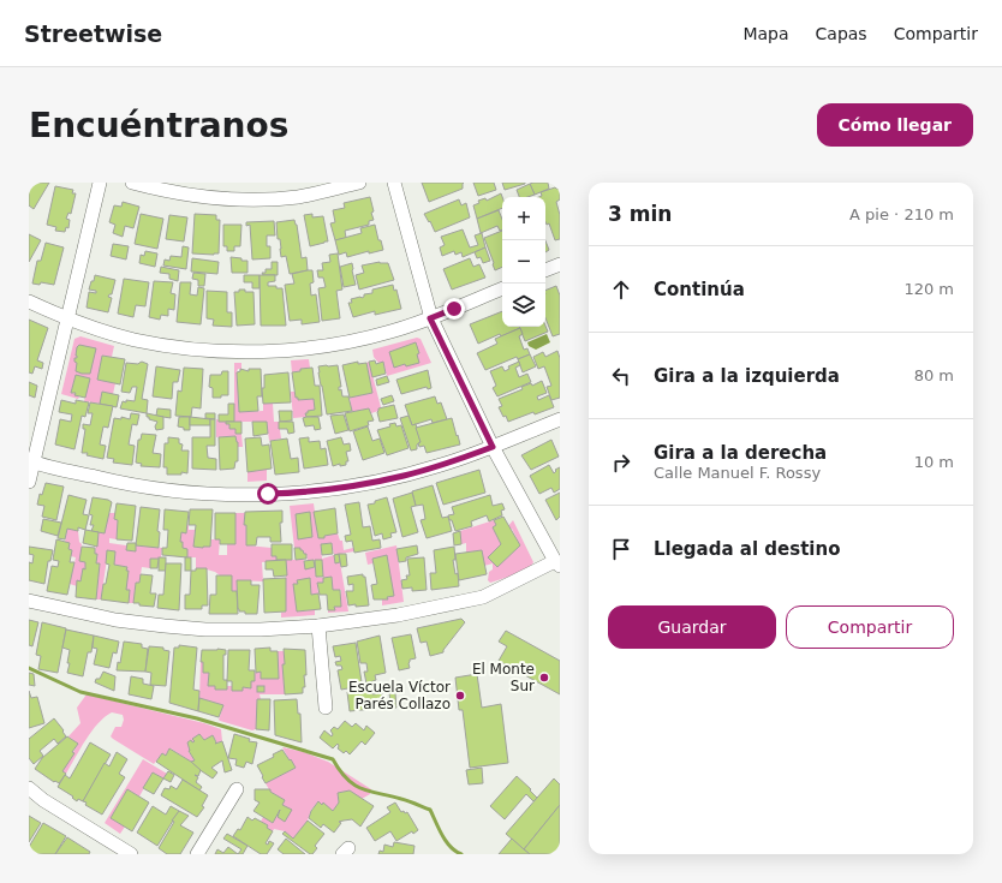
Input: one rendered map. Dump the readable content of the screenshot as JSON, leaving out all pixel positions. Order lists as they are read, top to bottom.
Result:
{
  "places": ["El Monte Sur", "Escuela Víctor Parés Collazo"],
  "page": {
    "header": "Streetwise",
    "nav": ["Mapa", "Capas", "Compartir"],
    "buttons": [
      "Cómo llegar",
      ["Guardar", "Compartir"]
    ],
    "title": "Encuéntranos",
    "heading": ["3 min", "A pie · 210 m"],
    "map_buttons": ["+", "−"],
    "list": [
      ["Continúa", "120 m"],
      ["Gira a la izquierda", "80 m"],
      ["Gira a la derecha", "Calle Manuel F. Rossy", "10 m"],
      "Llegada al destino"
    ]
  }
}
